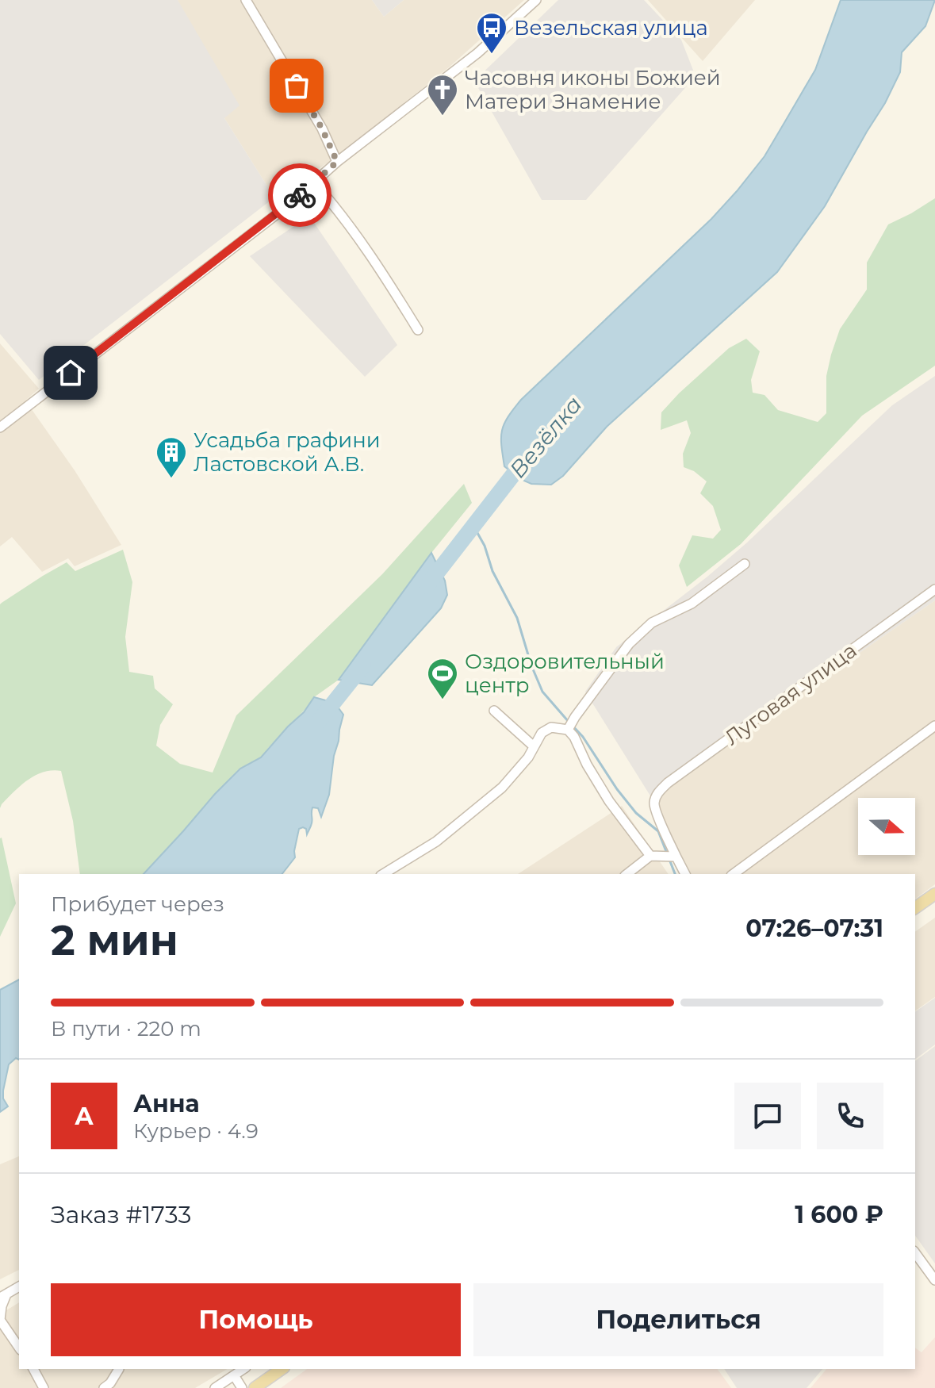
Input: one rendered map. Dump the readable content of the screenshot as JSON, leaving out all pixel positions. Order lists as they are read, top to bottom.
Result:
{
  "streets": {
    "street": ["Луговая улица"]
  },
  "water": ["Везёлка"],
  "places": {
    "bus stop": ["Везельская улица"],
    "church": ["Часовня иконы Божией Матери Знамение"],
    "building": ["Усадьба графини Ластовской А.В."],
    "sports": ["Оздоровительный центр"]
  },
  "north": "right",
  "page": {
    "heading": ["2 мин", "Прибудет через", "07:26–07:31"],
    "panel": [
      "Анна",
      "Курьер · 4.9",
      "Заказ #1733",
      "1 600 ₽"
    ],
    "bar": "В пути · 220 m",
    "round": "А",
    "buttons": ["Помощь", "Поделиться"]
  }
}
